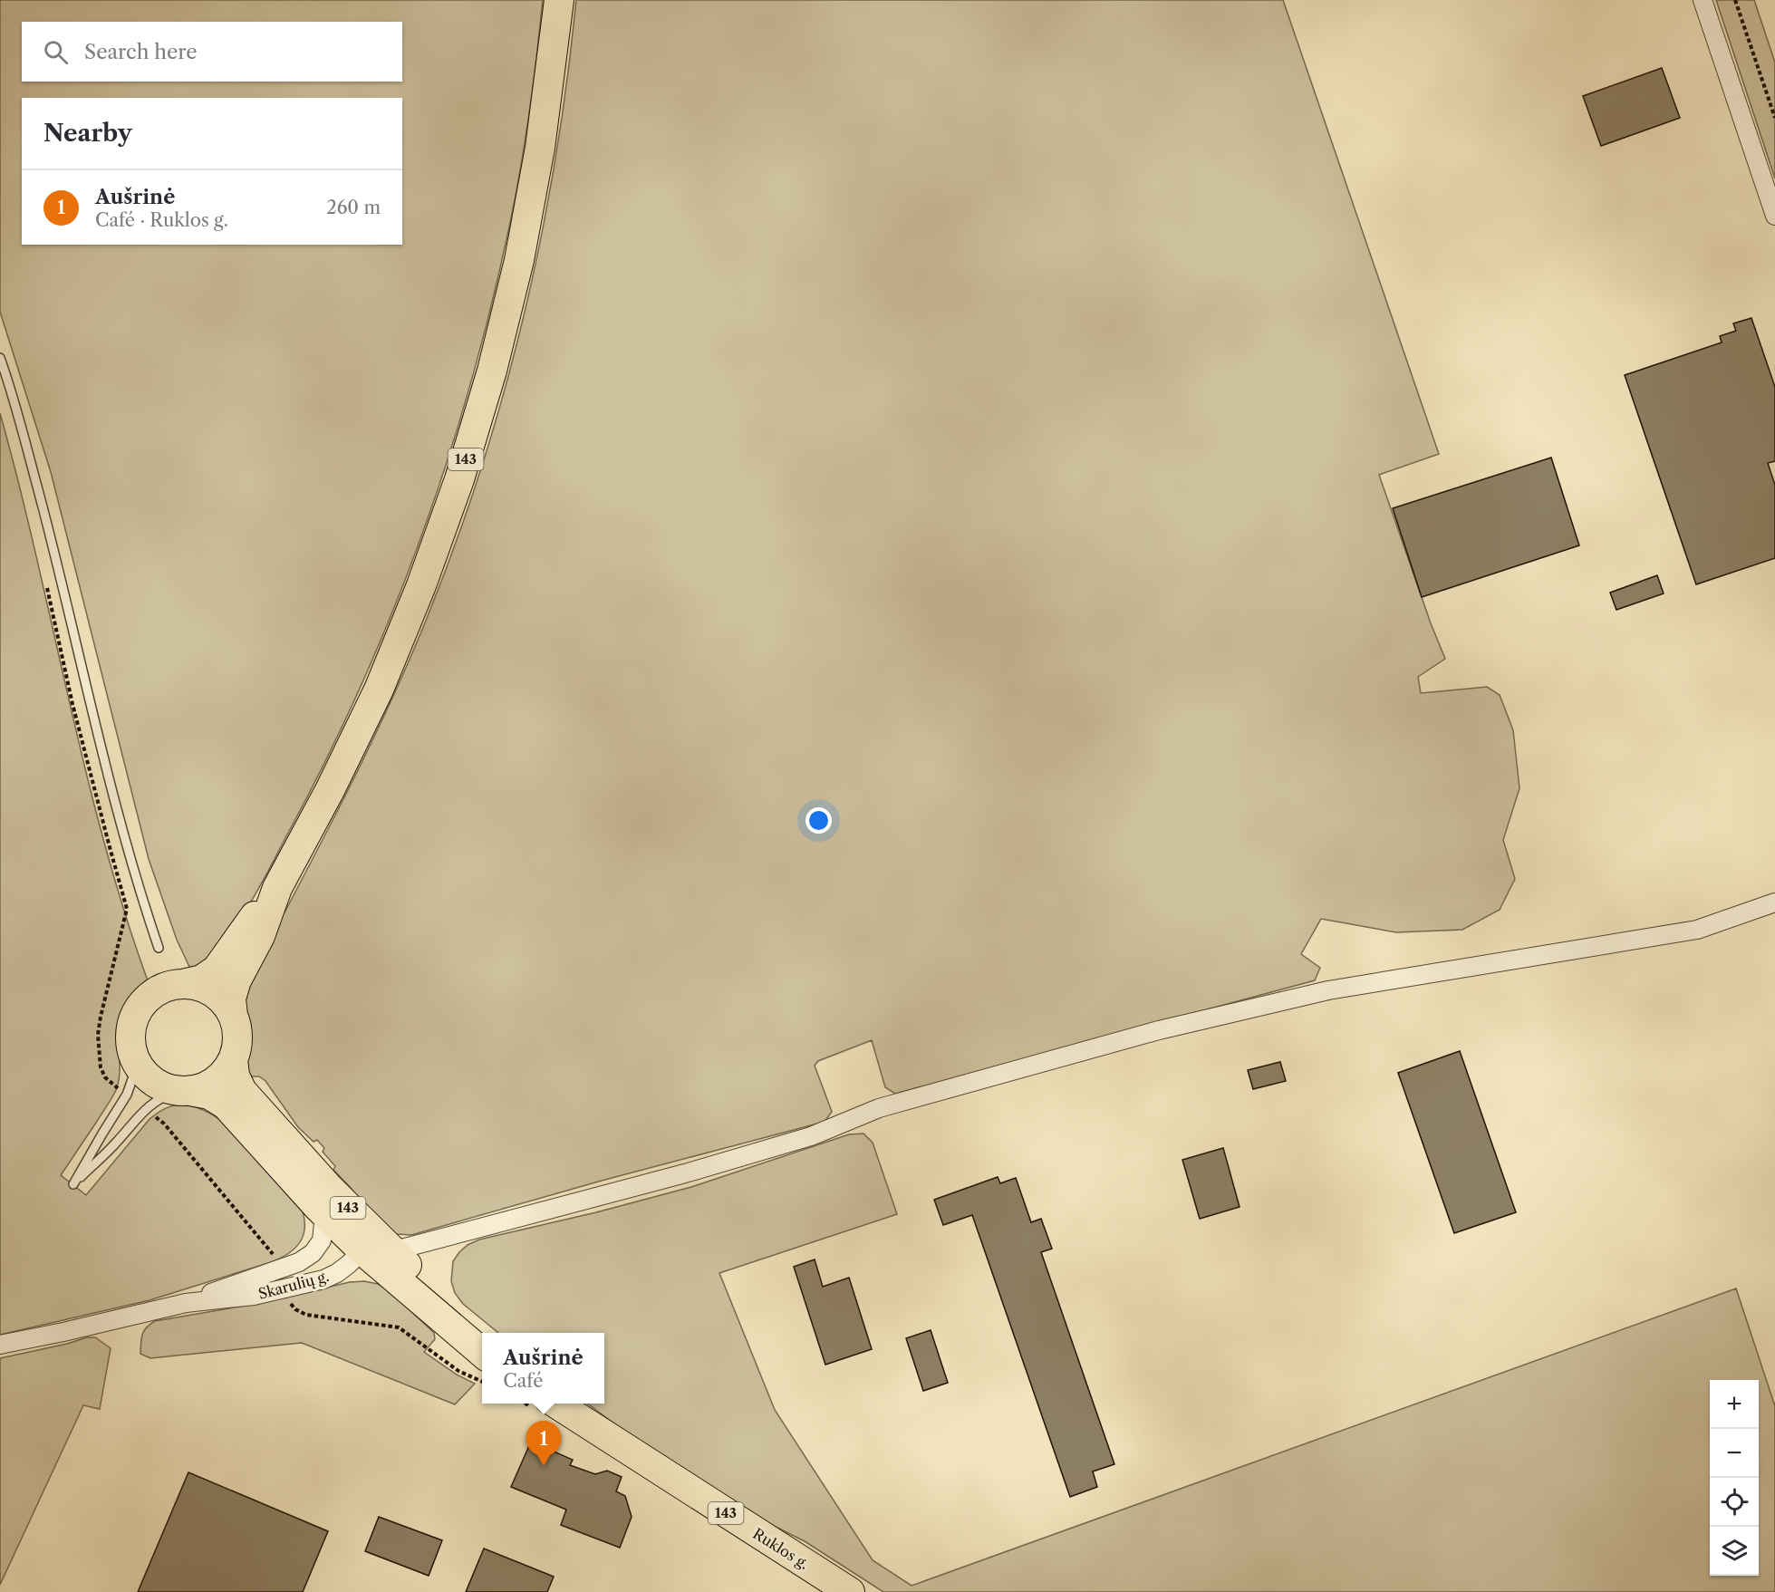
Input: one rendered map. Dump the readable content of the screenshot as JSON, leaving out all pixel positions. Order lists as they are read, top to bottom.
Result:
{
  "streets": {
    "main road": ["143", "Ruklos g."],
    "street": ["Skarulių g."]
  },
  "crossings": [
    ["143", "Skarulių g."],
    ["143", "Ruklos g."]
  ],
  "page": {
    "search": "Search here",
    "heading": "Nearby",
    "list": [
      {
        "mark": "1",
        "name": "Aušrinė",
        "note": "Café · Ruklos g.",
        "value": "260 m"
      }
    ],
    "popup": ["Aušrinė", "Café"],
    "map_buttons": ["+", "−"],
    "pins": "1"
  }
}
